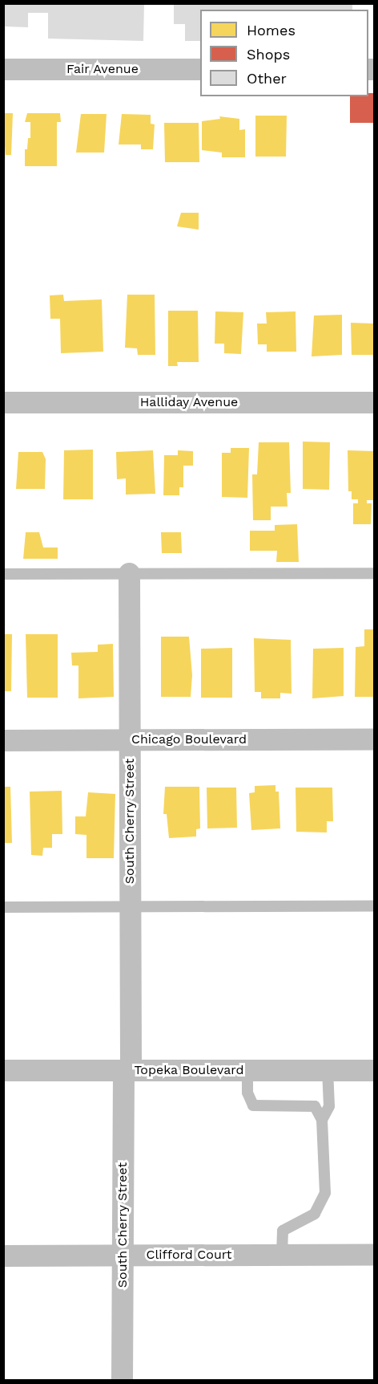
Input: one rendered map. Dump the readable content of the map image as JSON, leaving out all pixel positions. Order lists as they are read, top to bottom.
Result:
{
  "streets": {
    "street": [
      "Fair Avenue",
      "Halliday Avenue",
      "Chicago Boulevard",
      "South Cherry Street",
      "Topeka Boulevard",
      "Clifford Court"
    ]
  },
  "crossings": [
    ["Chicago Boulevard", "South Cherry Street"],
    ["South Cherry Street", "Topeka Boulevard"],
    ["South Cherry Street", "Clifford Court"]
  ],
  "legend": ["Homes", "Shops", "Other"]
}
